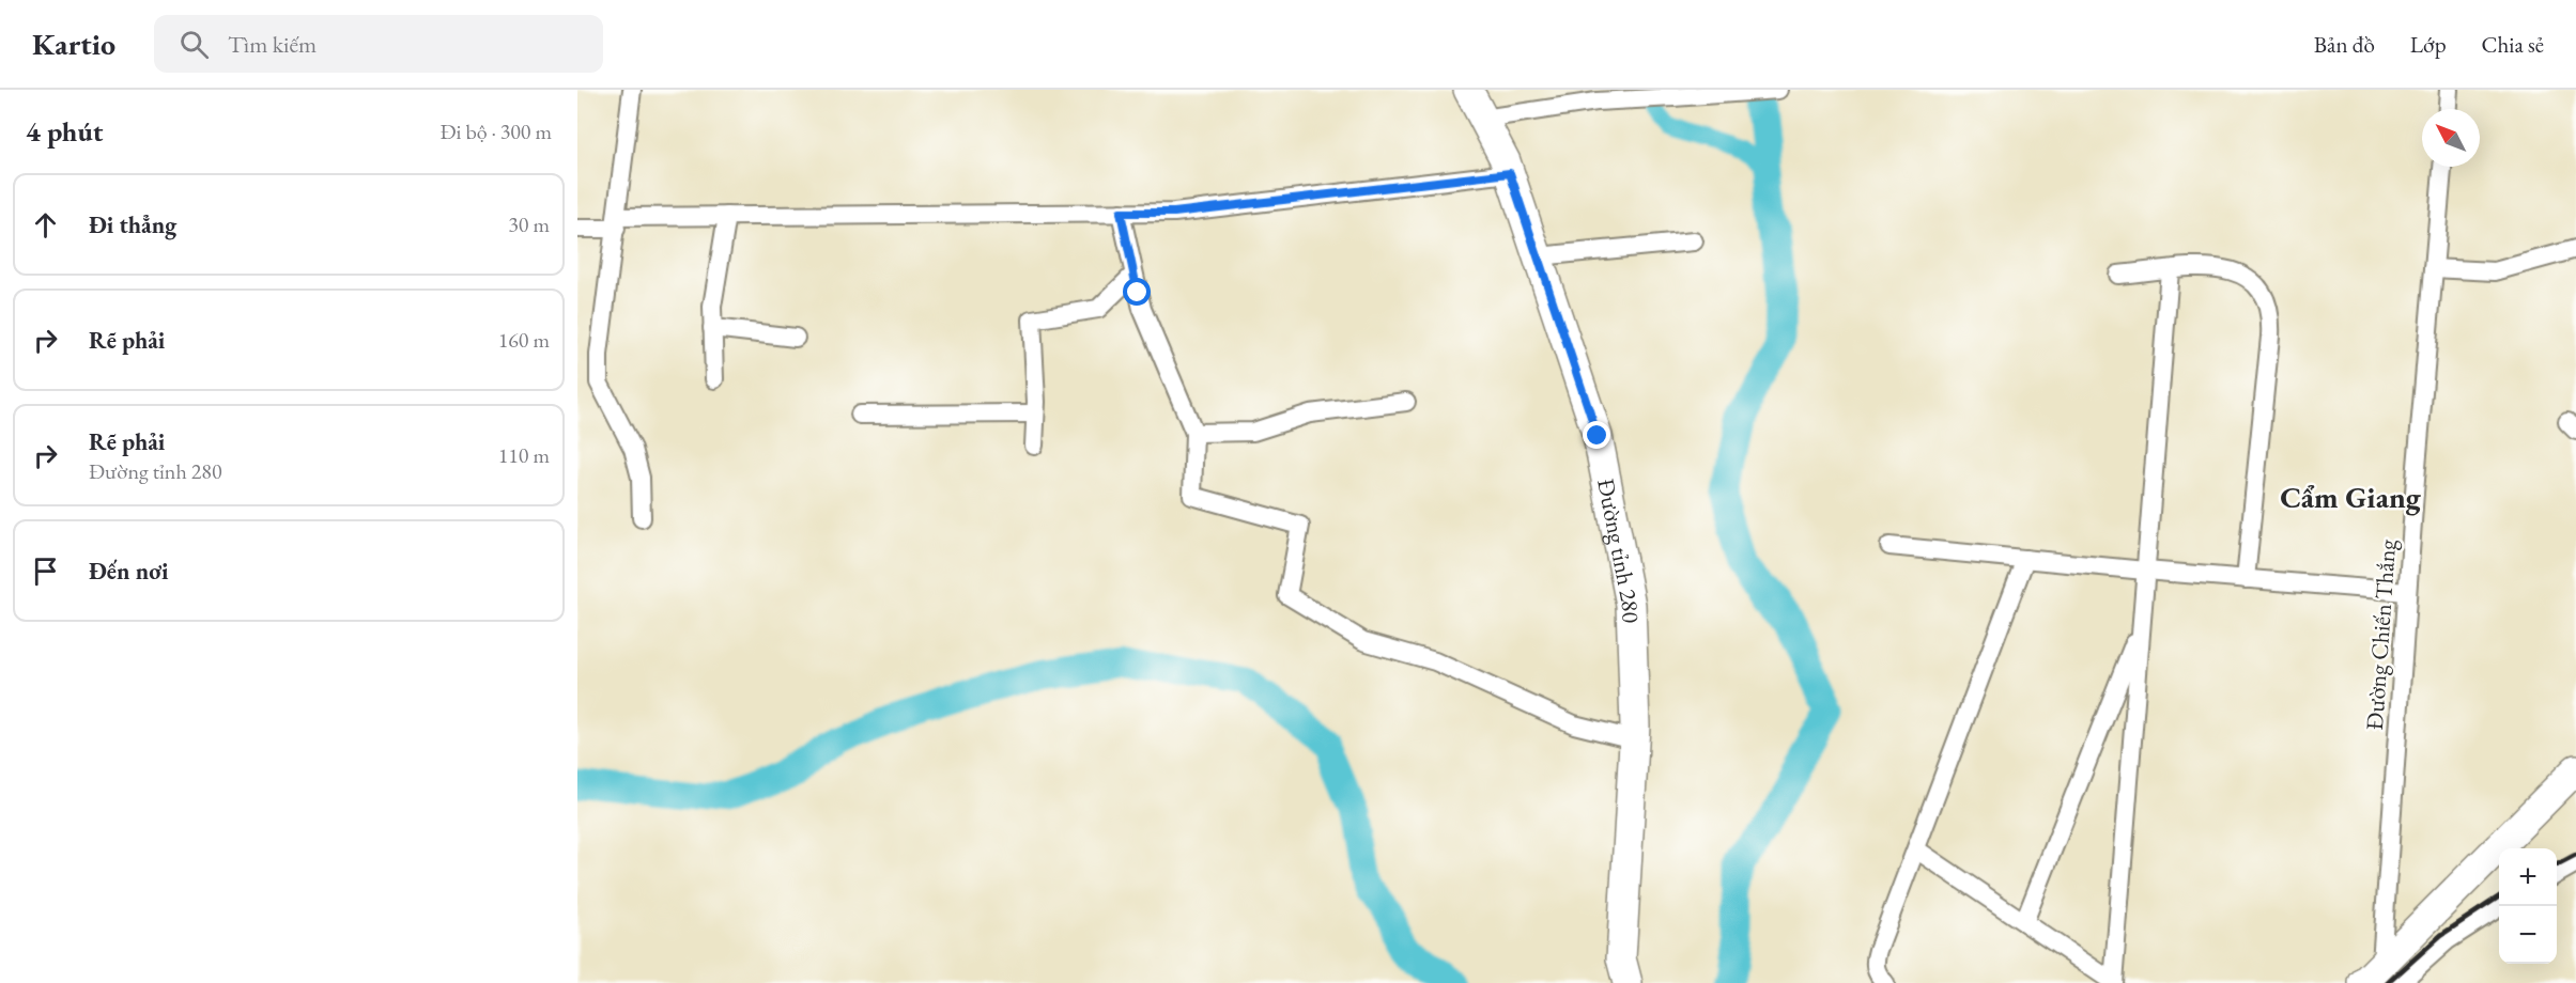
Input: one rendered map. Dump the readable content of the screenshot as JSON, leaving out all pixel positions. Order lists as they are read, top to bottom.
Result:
{
  "streets": {
    "main road": ["Đường tỉnh 280"],
    "street": ["Đường Chiến Thắng"]
  },
  "districts": ["Cẩm Giang"],
  "north": "top left",
  "page": {
    "header": "Kartio",
    "search": "Tìm kiếm",
    "nav": ["Bản đồ", "Lớp", "Chia sẻ"],
    "heading": ["4 phút", "Đi bộ · 300 m"],
    "list": [
      ["Đi thẳng", "30 m"],
      ["Rẽ phải", "160 m"],
      ["Rẽ phải", "Đường tỉnh 280", "110 m"],
      "Đến nơi"
    ],
    "map_buttons": ["+", "−"]
  }
}
